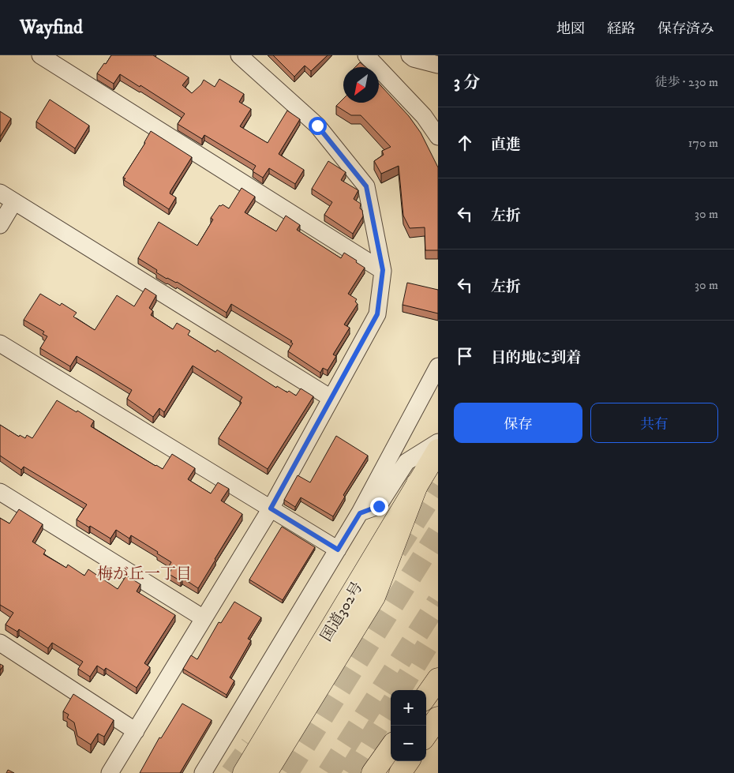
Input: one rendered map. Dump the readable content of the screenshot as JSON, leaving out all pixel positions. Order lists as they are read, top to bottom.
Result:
{
  "streets": {
    "highway": ["国道302号"]
  },
  "districts": ["梅が丘一丁目"],
  "north": "bottom left",
  "page": {
    "header": "Wayfind",
    "nav": ["地図", "経路", "保存済み"],
    "heading": ["3 分", "徒歩 · 230 m"],
    "list": [
      ["直進", "170 m"],
      ["左折", "30 m"],
      ["左折", "30 m"],
      "目的地に到着"
    ],
    "buttons": ["保存", "共有"],
    "map_buttons": ["+", "−"]
  }
}
